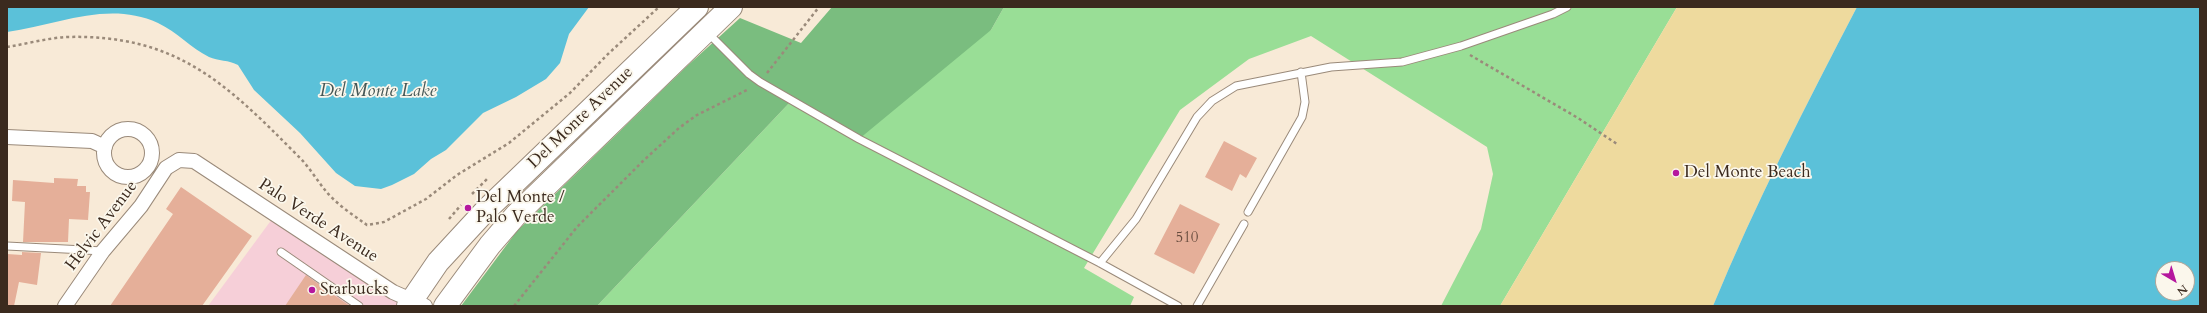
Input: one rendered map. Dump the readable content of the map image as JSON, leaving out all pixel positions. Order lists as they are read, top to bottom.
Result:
{
  "streets": {
    "main road": ["Del Monte Avenue"],
    "street": ["Palo Verde Avenue", "Helvic Avenue"]
  },
  "crossings": [
    ["Del Monte Avenue", "Palo Verde Avenue"],
    ["Palo Verde Avenue", "Helvic Avenue"]
  ],
  "water": ["Del Monte Lake"],
  "places": ["Del Monte Beach", "Del Monte / Palo Verde", "Starbucks"],
  "house_numbers": ["510"],
  "north": "bottom right"
}
